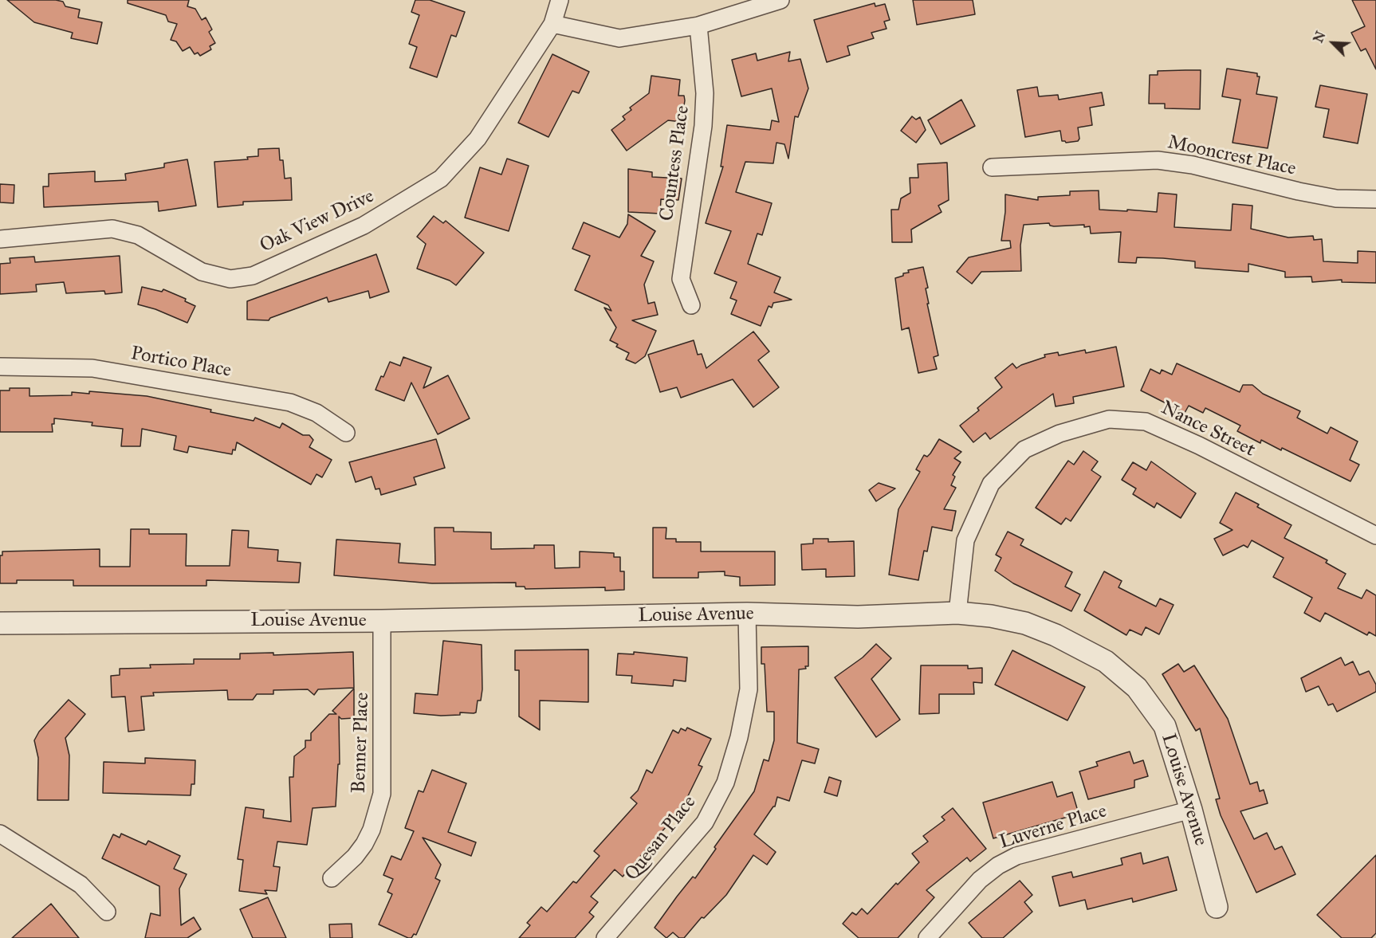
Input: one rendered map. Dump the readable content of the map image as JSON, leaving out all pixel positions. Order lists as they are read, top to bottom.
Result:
{
  "streets": {
    "street": [
      "Mooncrest Place",
      "Countess Place",
      "Oak View Drive",
      "Portico Place",
      "Nance Street",
      "Louise Avenue",
      "Benner Place",
      "Luverne Place",
      "Quesan Place"
    ]
  },
  "crossings": [
    ["Nance Street", "Louise Avenue"],
    ["Louise Avenue", "Benner Place"],
    ["Louise Avenue", "Luverne Place"],
    ["Louise Avenue", "Quesan Place"]
  ],
  "north": "top left"
}
